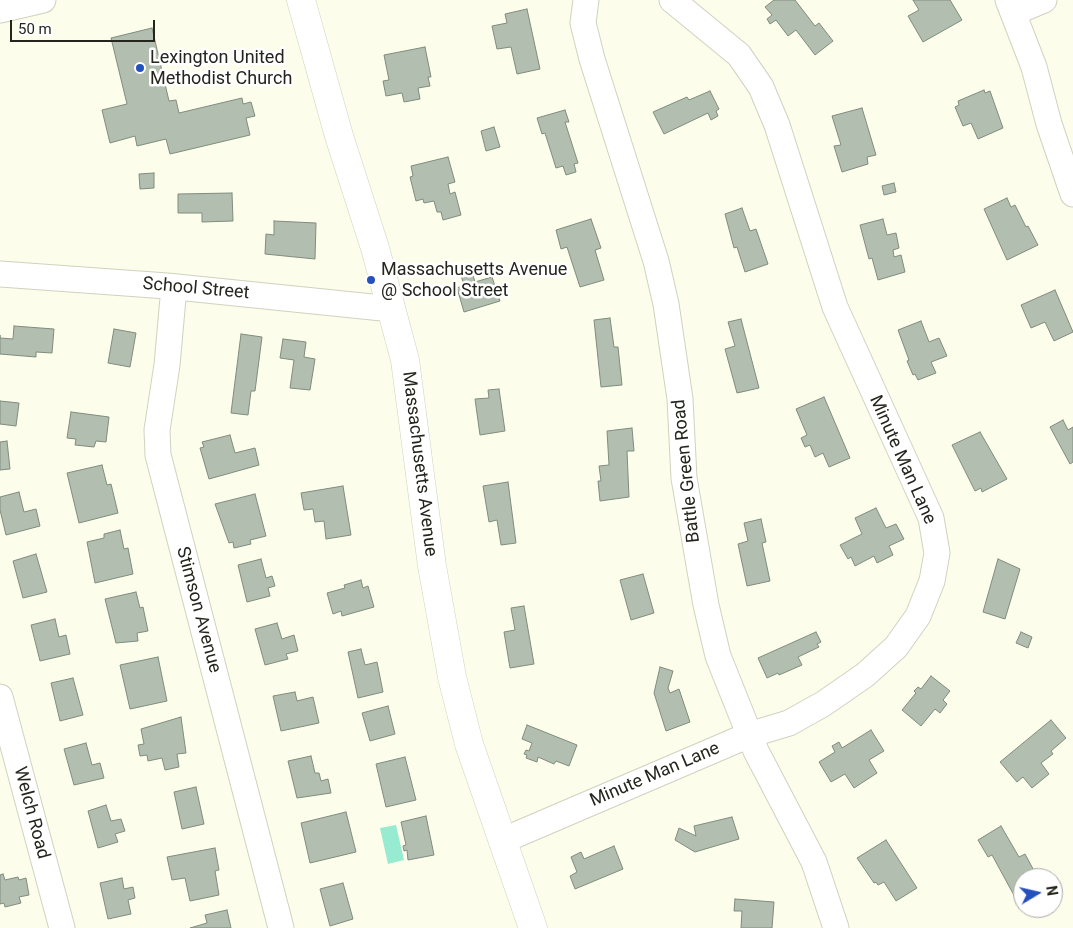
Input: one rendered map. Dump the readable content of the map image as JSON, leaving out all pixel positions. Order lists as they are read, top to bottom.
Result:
{
  "streets": {
    "main road": ["Massachusetts Avenue"],
    "street": [
      "School Street",
      "Minute Man Lane",
      "Battle Green Road",
      "Stimson Avenue",
      "Welch Road"
    ]
  },
  "crossings": [
    ["School Street", "Massachusetts Avenue"],
    ["School Street", "Stimson Avenue"],
    ["Minute Man Lane", "Massachusetts Avenue"],
    ["Minute Man Lane", "Battle Green Road"]
  ],
  "places": ["Lexington United Methodist Church", "Massachusetts Avenue @ School Street"],
  "scale_bar": "50 m",
  "north": "right"
}
